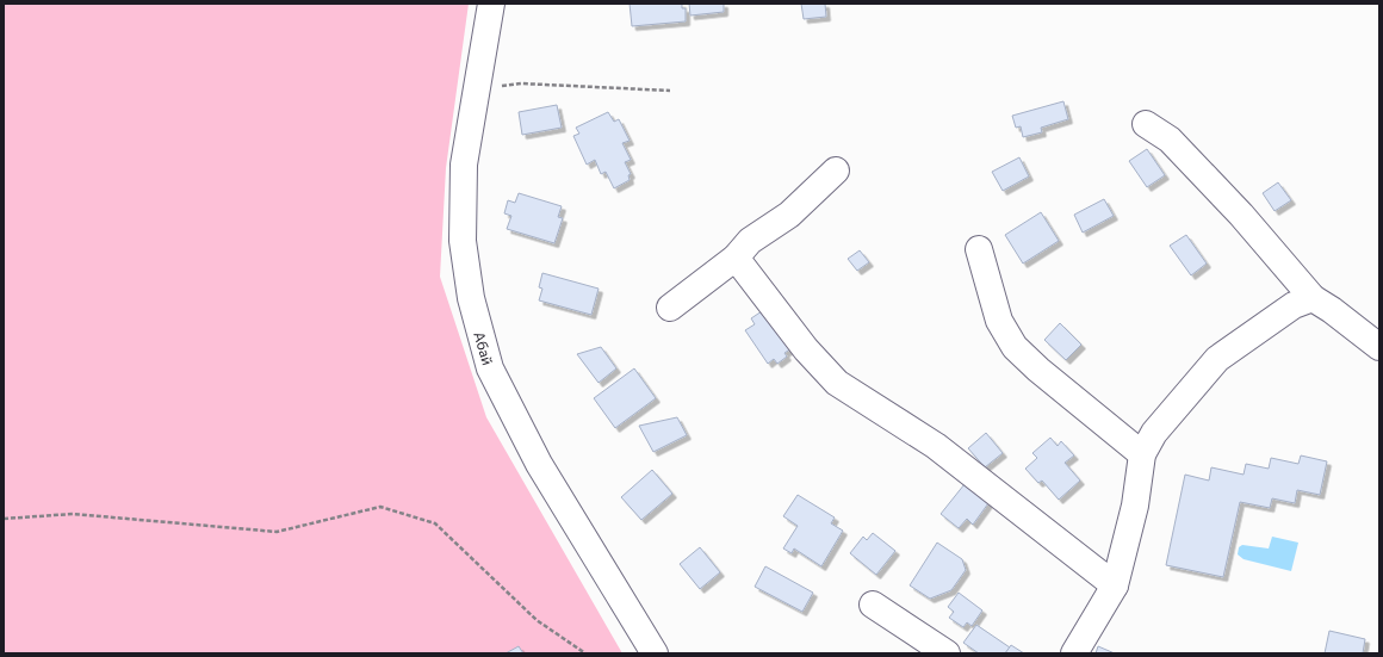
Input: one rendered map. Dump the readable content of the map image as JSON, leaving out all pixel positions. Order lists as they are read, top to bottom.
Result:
{
  "streets": {
    "street": ["Абай"]
  }
}
